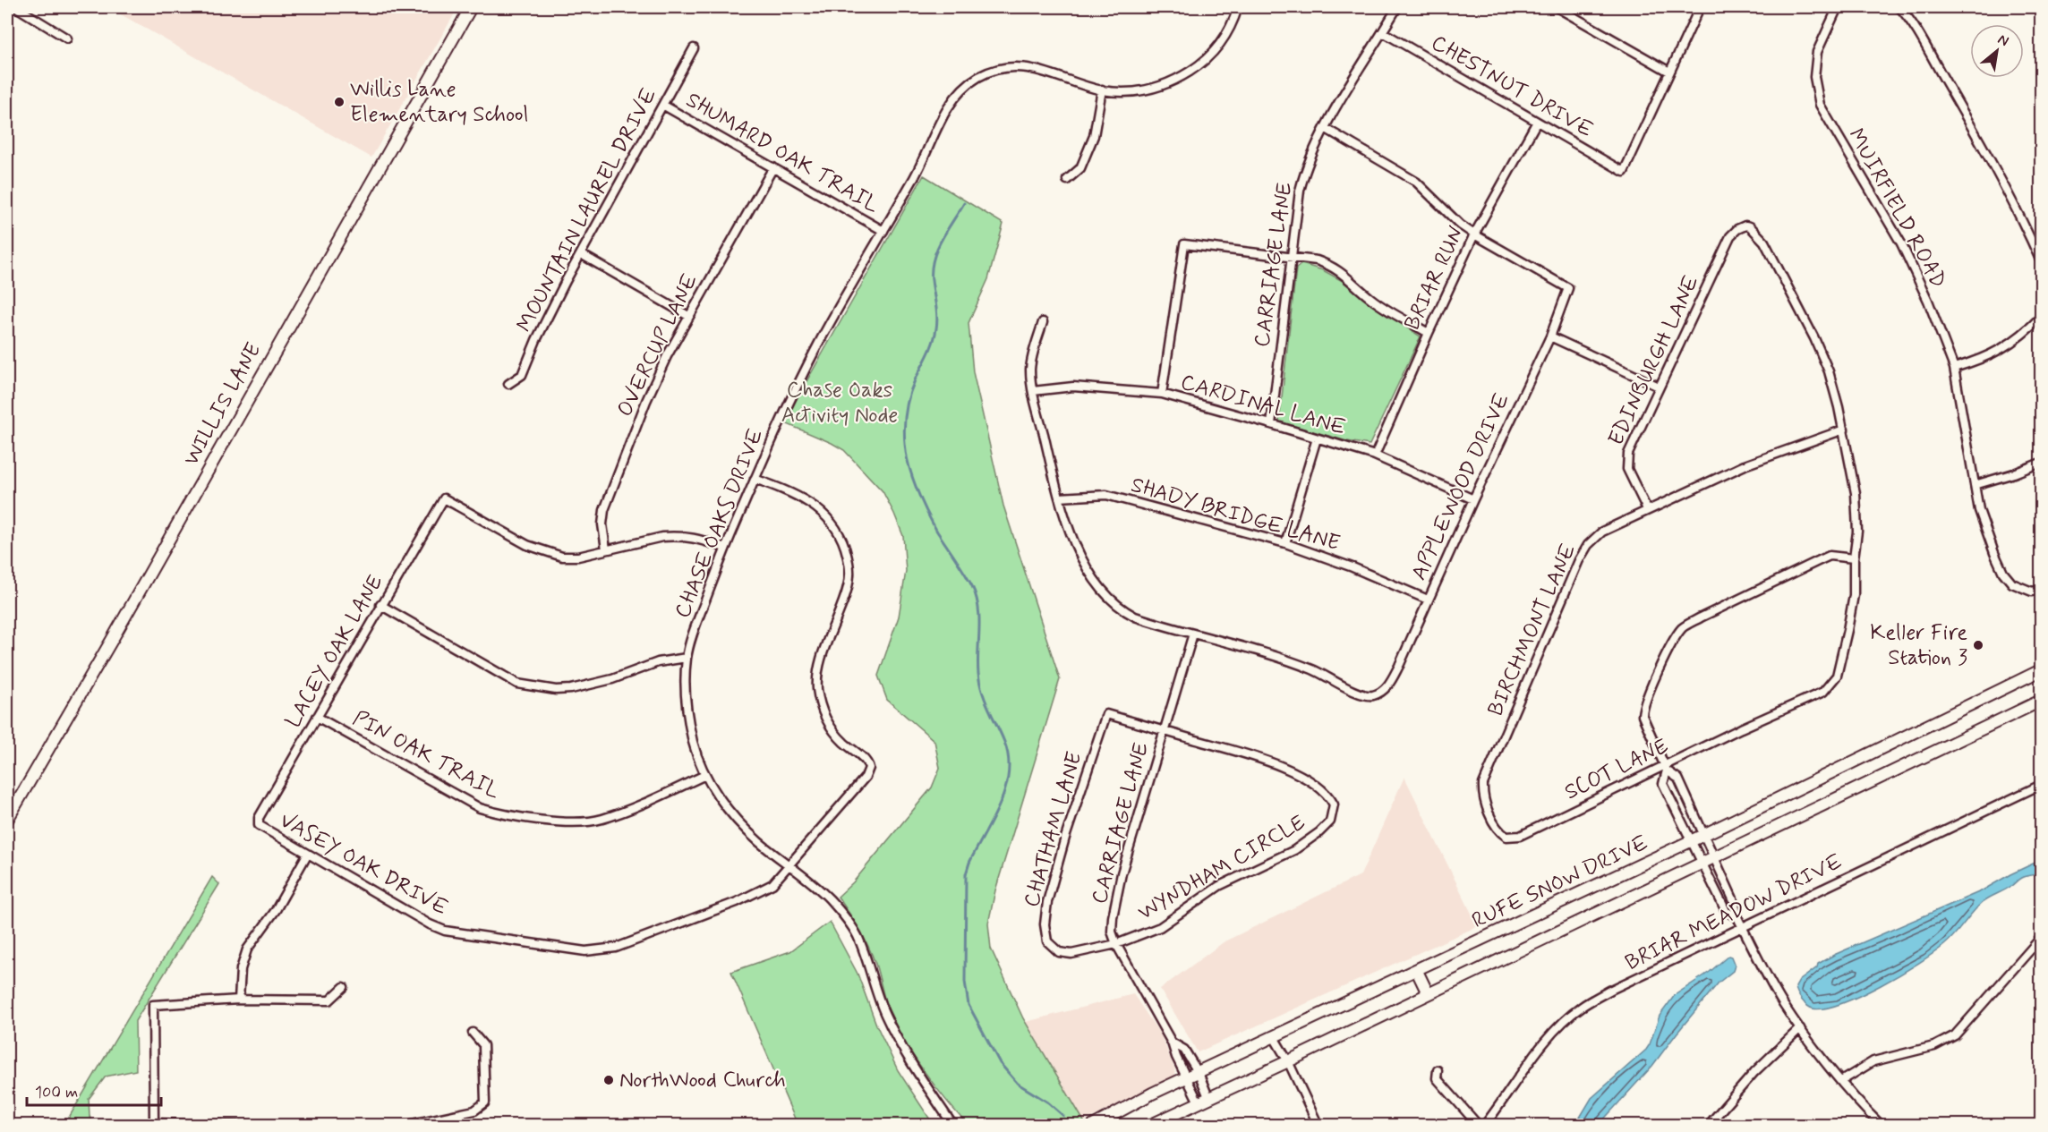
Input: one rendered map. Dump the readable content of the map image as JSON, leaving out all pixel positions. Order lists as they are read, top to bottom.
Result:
{
  "streets": {
    "main road": ["WILLIS LANE", "RUFE SNOW DRIVE"],
    "street": [
      "CHESTNUT DRIVE",
      "SHUMARD OAK TRAIL",
      "MUIRFIELD ROAD",
      "MOUNTAIN LAUREL DRIVE",
      "CARRIAGE LANE",
      "BRIAR RUN",
      "OVERCUP LANE",
      "EDINBURGH LANE",
      "CARDINAL LANE",
      "APPLEWOOD DRIVE",
      "SHADY BRIDGE LANE",
      "CHASE OAKS DRIVE",
      "BIRCHMONT LANE",
      "LACEY OAK LANE",
      "PIN OAK TRAIL",
      "SCOT LANE",
      "CHATHAM LANE",
      "VASEY OAK DRIVE",
      "WYNDHAM CIRCLE",
      "BRIAR MEADOW DRIVE"
    ]
  },
  "crossings": [
    ["CHESTNUT DRIVE", "CARRIAGE LANE"],
    ["CHESTNUT DRIVE", "BRIAR RUN"],
    ["SHUMARD OAK TRAIL", "MOUNTAIN LAUREL DRIVE"],
    ["SHUMARD OAK TRAIL", "OVERCUP LANE"],
    ["SHUMARD OAK TRAIL", "CHASE OAKS DRIVE"],
    ["CARRIAGE LANE", "CARDINAL LANE"],
    ["CARRIAGE LANE", "APPLEWOOD DRIVE"],
    ["CARRIAGE LANE", "CHATHAM LANE"],
    ["CARRIAGE LANE", "WYNDHAM CIRCLE"],
    ["CARRIAGE LANE", "RUFE SNOW DRIVE"],
    ["BRIAR RUN", "CARDINAL LANE"],
    ["BRIAR RUN", "APPLEWOOD DRIVE"],
    ["OVERCUP LANE", "LACEY OAK LANE"],
    ["EDINBURGH LANE", "BIRCHMONT LANE"],
    ["EDINBURGH LANE", "SCOT LANE"],
    ["CARDINAL LANE", "APPLEWOOD DRIVE"],
    ["APPLEWOOD DRIVE", "SHADY BRIDGE LANE"],
    ["CHASE OAKS DRIVE", "PIN OAK TRAIL"],
    ["CHASE OAKS DRIVE", "VASEY OAK DRIVE"],
    ["BIRCHMONT LANE", "SCOT LANE"],
    ["LACEY OAK LANE", "PIN OAK TRAIL"],
    ["LACEY OAK LANE", "VASEY OAK DRIVE"],
    ["CHATHAM LANE", "WYNDHAM CIRCLE"]
  ],
  "parks": ["Chase Oaks Activity Node"],
  "places": ["Willis Lane Elementary School", "Keller Fire Station 3", "NorthWood Church"],
  "scale_bar": "100 m",
  "north": "top right"
}
